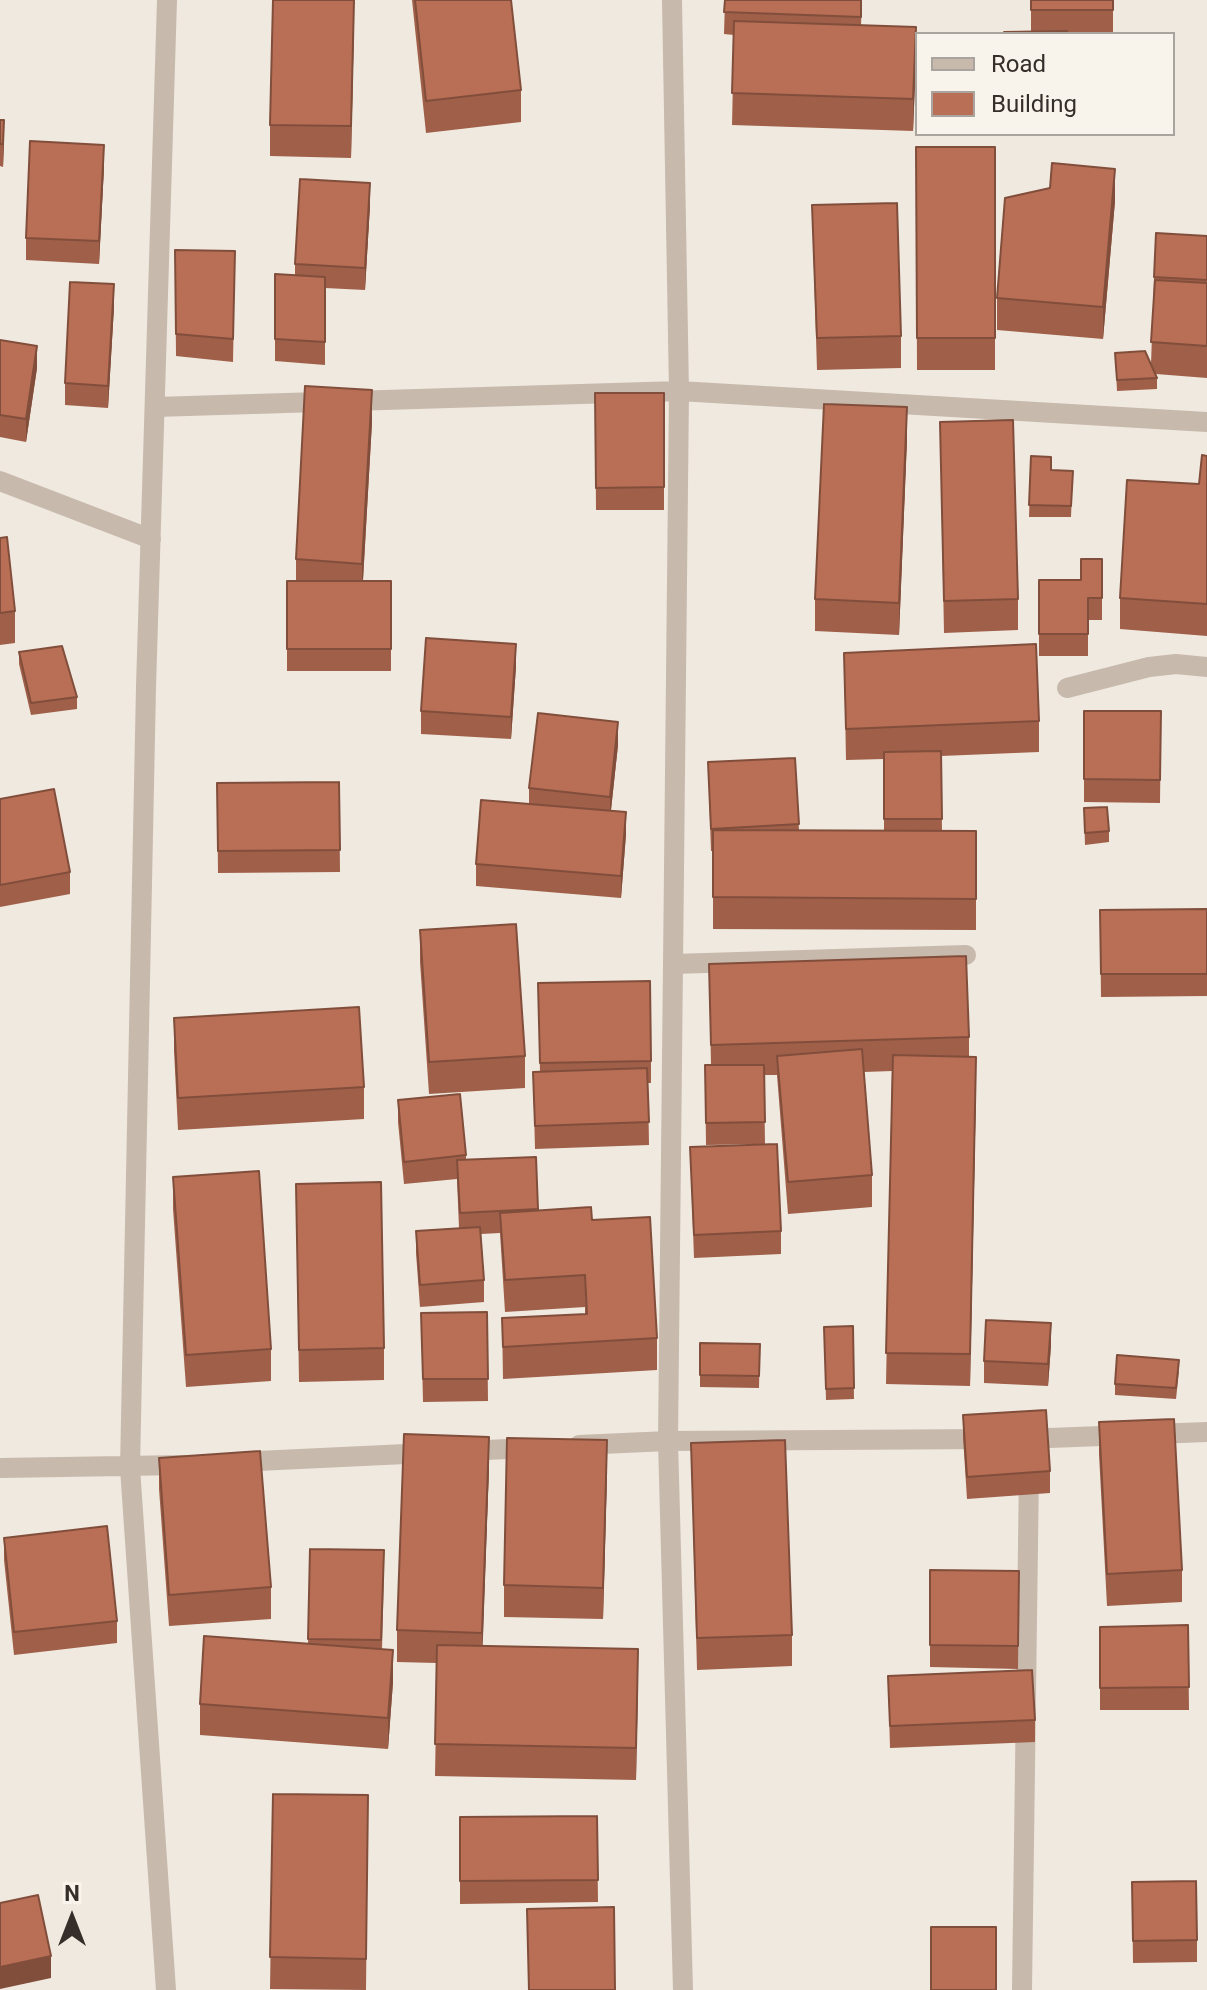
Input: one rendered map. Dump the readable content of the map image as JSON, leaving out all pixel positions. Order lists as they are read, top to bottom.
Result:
{
  "legend": ["Road", "Building"],
  "north": "top"
}
